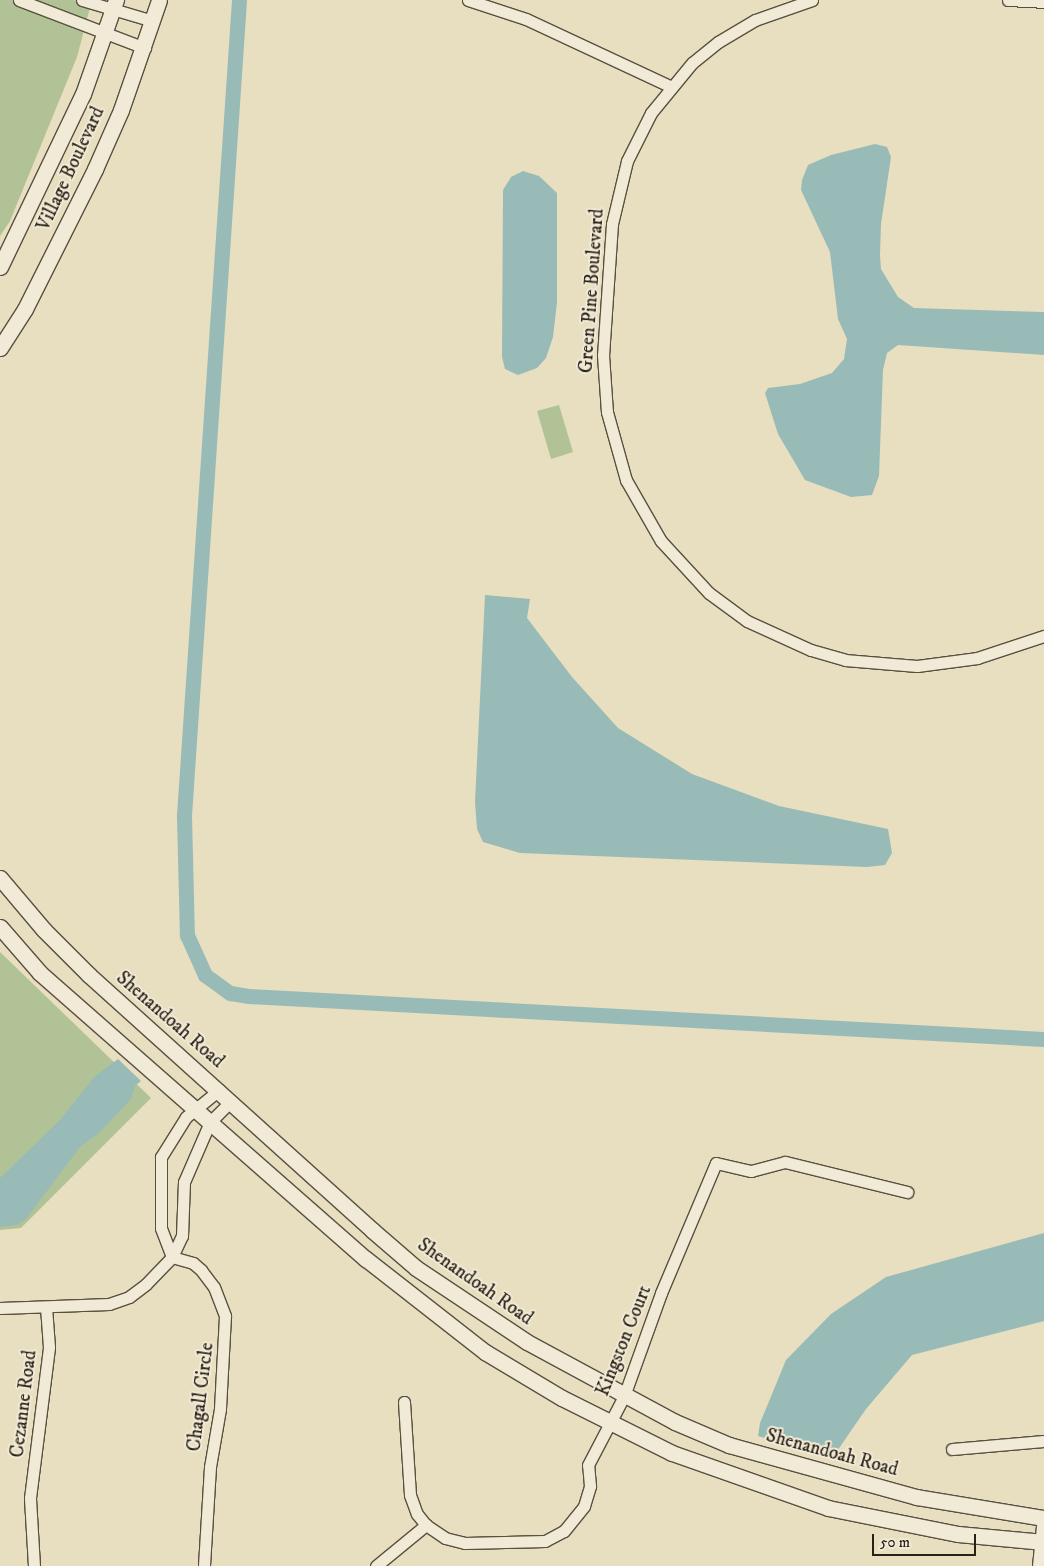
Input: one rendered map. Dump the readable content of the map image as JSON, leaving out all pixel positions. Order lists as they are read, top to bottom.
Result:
{
  "streets": {
    "street": [
      "Village Boulevard",
      "Green Pine Boulevard",
      "Shenandoah Road",
      "Kingston Court",
      "Chagall Circle",
      "Cezanne Road"
    ]
  },
  "crossings": [
    ["Shenandoah Road", "Kingston Court"]
  ],
  "scale_bar": "50 m"
}
